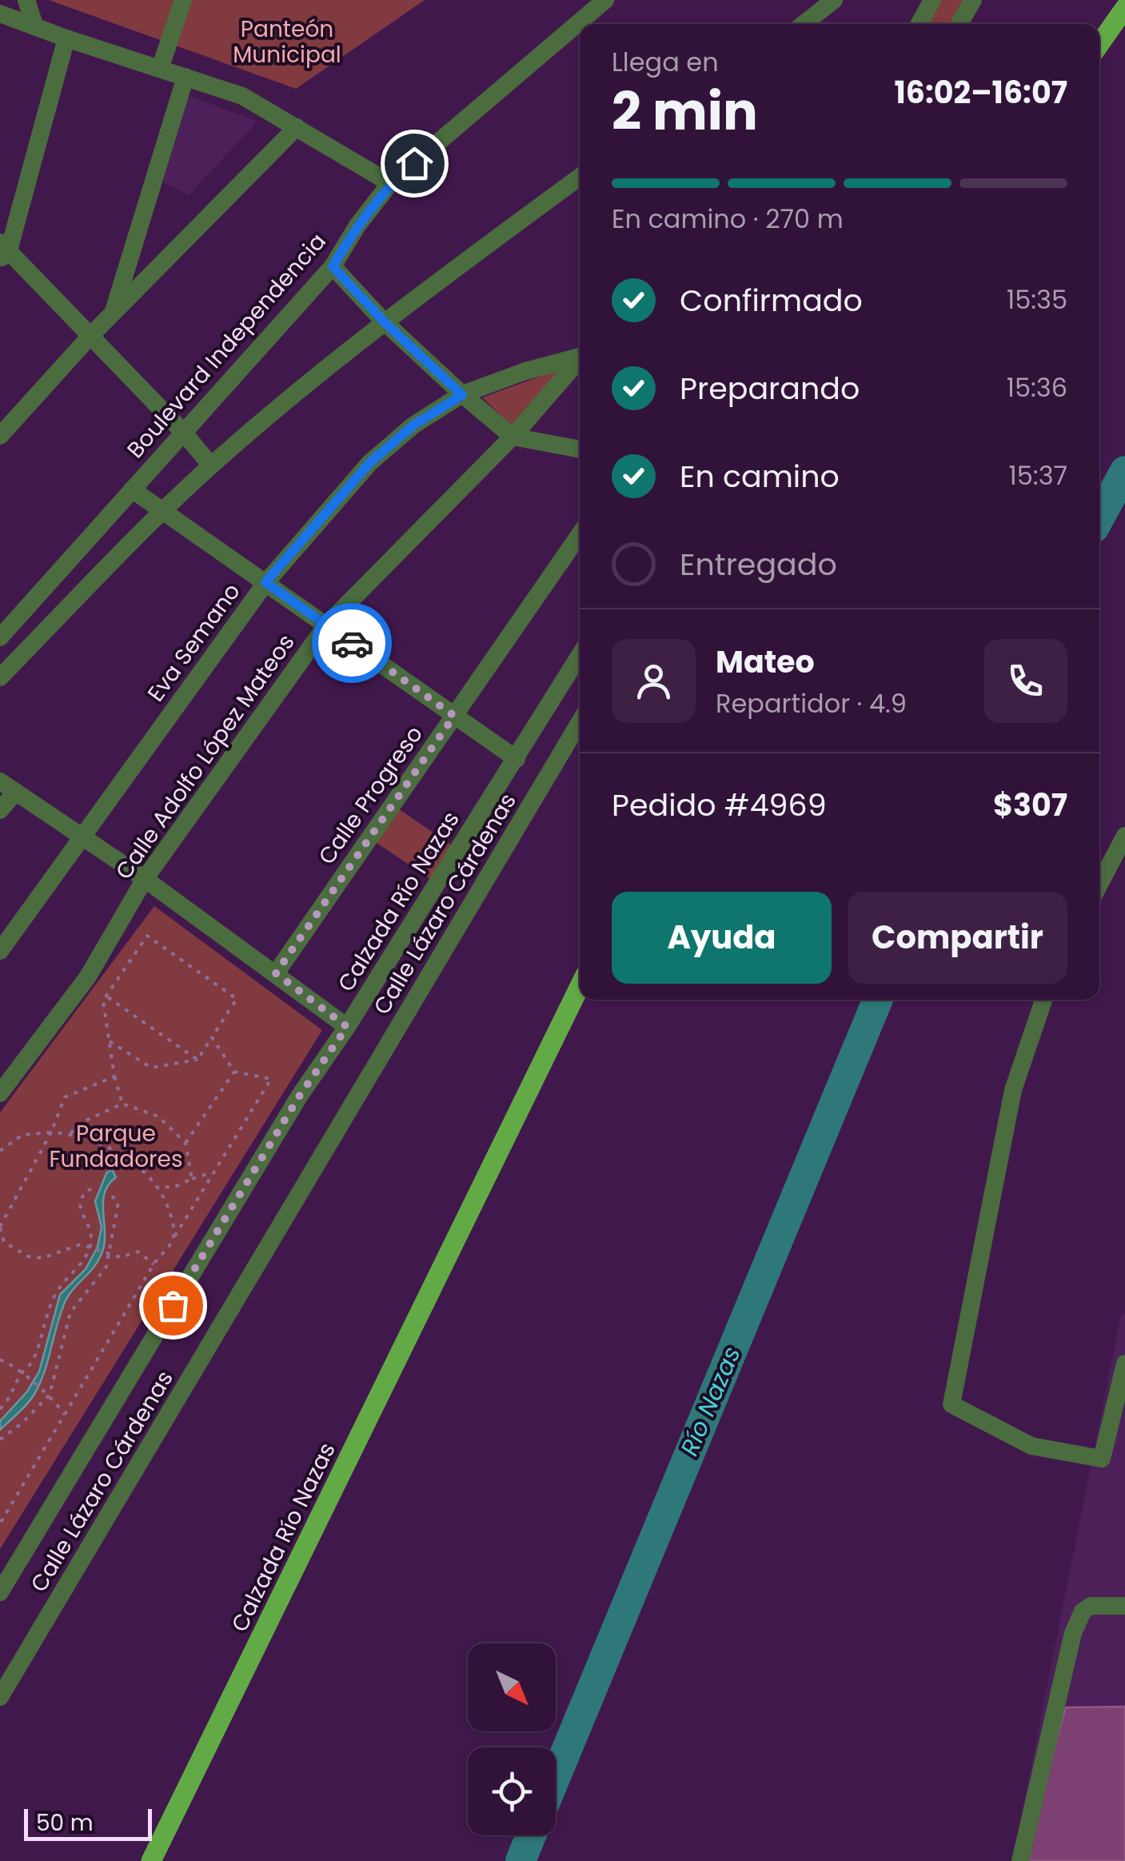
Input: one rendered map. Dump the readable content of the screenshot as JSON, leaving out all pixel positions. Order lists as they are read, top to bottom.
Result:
{
  "streets": {
    "main road": ["Calzada Río Nazas"],
    "street": [
      "Boulevard Independencia",
      "Eva Semano",
      "Calle Adolfo López Mateos",
      "Calle Progreso",
      "Calle Lázaro Cárdenas"
    ]
  },
  "water": ["Río Nazas"],
  "parks": ["Panteón Municipal", "Parque Fundadores"],
  "scale_bar": "50 m",
  "north": "bottom right",
  "page": {
    "heading": ["2 min", "Llega en", "16:02–16:07"],
    "panel": [
      "Mateo",
      "Repartidor · 4.9",
      "Pedido #4969",
      "$307"
    ],
    "bar": "En camino · 270 m",
    "list": [
      ["Confirmado", "15:35"],
      ["Preparando", "15:36"],
      ["En camino", "15:37"],
      "Entregado"
    ],
    "buttons": ["Ayuda", "Compartir"],
    "scale": "50 m"
  }
}
